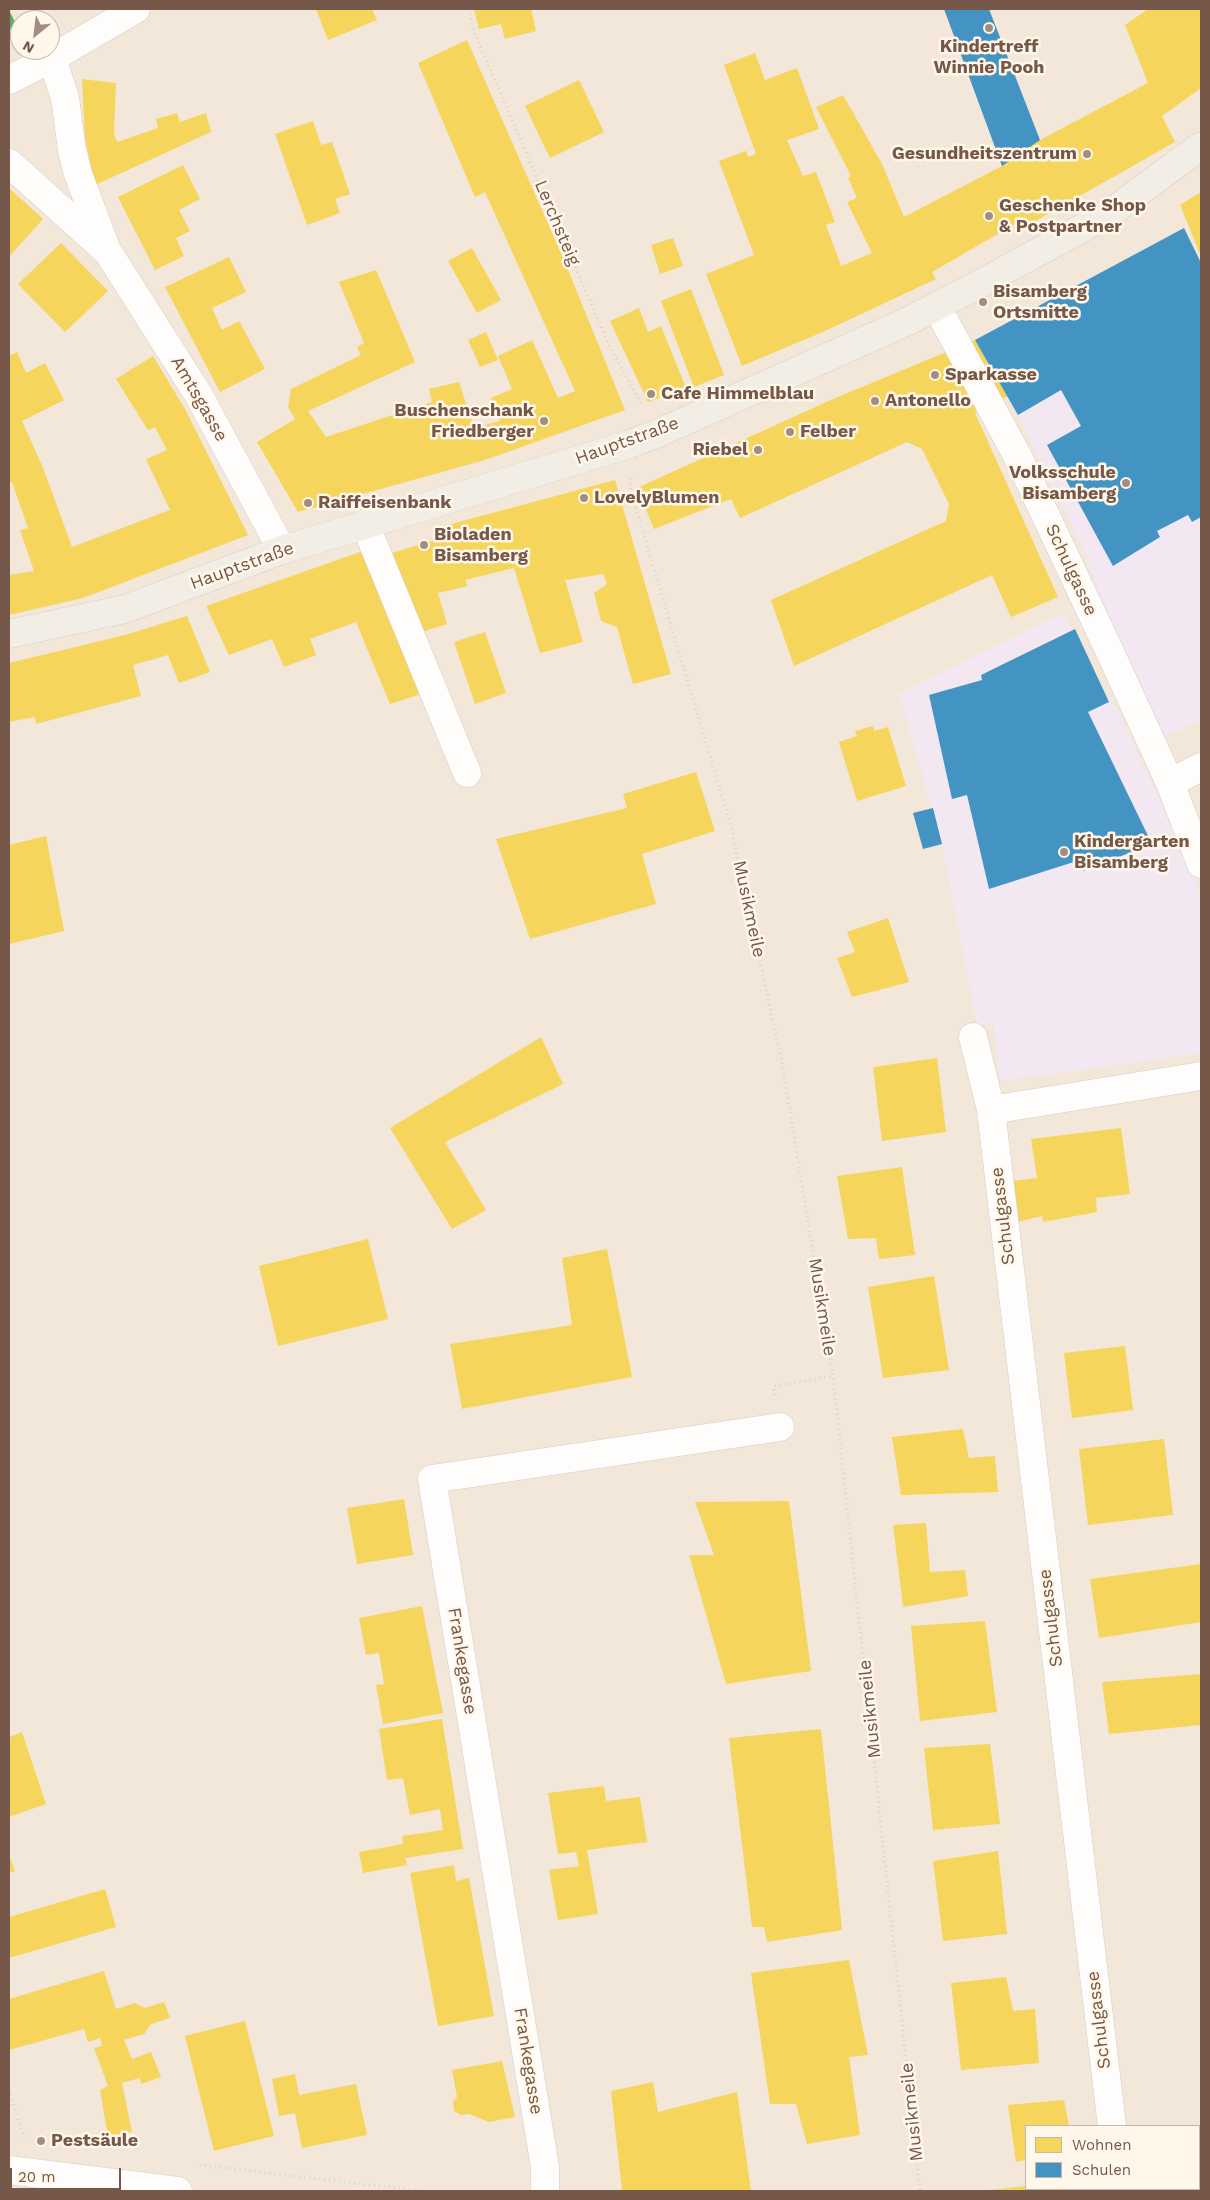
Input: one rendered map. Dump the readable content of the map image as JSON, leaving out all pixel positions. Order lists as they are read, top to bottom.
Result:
{
  "streets": {
    "main road": ["Hauptstraße"],
    "street": ["Amtsgasse", "Schulgasse", "Frankegasse"],
    "path": ["Lerchsteig", "Musikmeile"]
  },
  "crossings": [
    ["Lerchsteig", "Hauptstraße"],
    ["Amtsgasse", "Hauptstraße"],
    ["Hauptstraße", "Schulgasse"],
    ["Hauptstraße", "Musikmeile"]
  ],
  "places": [
    "Kindertreff Winnie Pooh",
    "Gesundheitszentrum",
    "Geschenke Shop & Postpartner",
    "Bisamberg Ortsmitte",
    "Sparkasse",
    "Cafe Himmelblau",
    "Antonello",
    "Buschenschank Friedberger",
    "Felber",
    "Riebel",
    "Volksschule Bisamberg",
    "LovelyBlumen",
    "Raiffeisenbank",
    "Bioladen Bisamberg",
    "Kindergarten Bisamberg",
    "Pestsäule"
  ],
  "legend": ["Wohnen", "Schulen"],
  "scale_bar": "20 m",
  "north": "bottom left"
}
